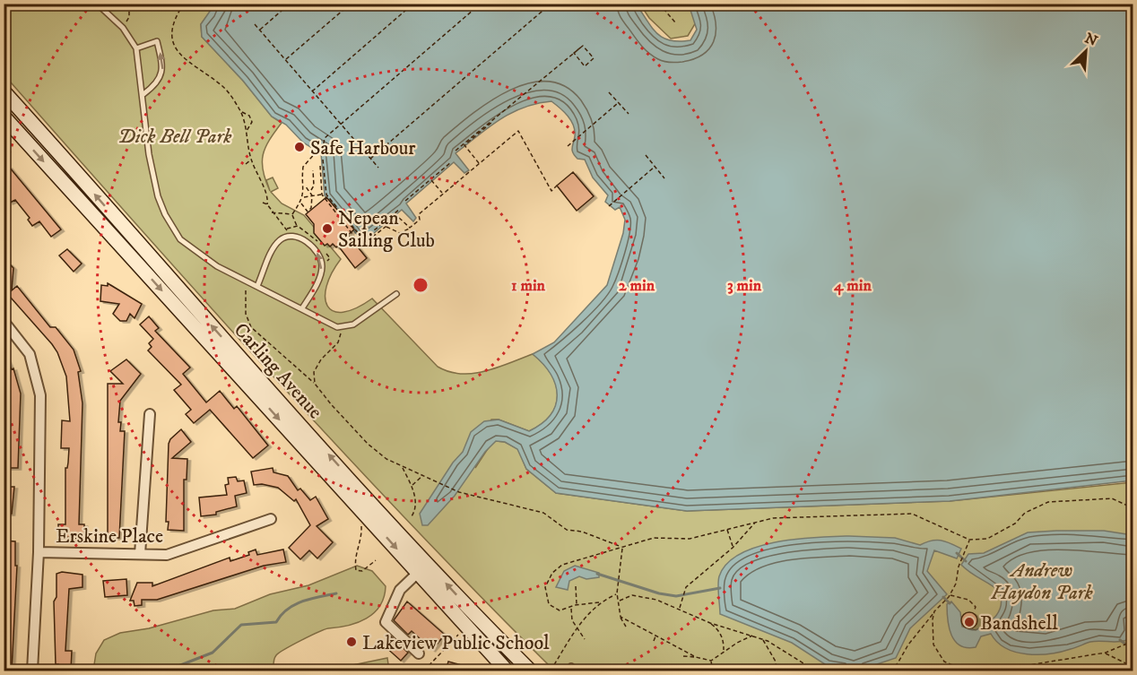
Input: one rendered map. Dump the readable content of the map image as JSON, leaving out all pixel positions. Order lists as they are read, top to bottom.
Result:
{
  "streets": {
    "main road": ["Carling Avenue"],
    "street": ["Erskine Place"]
  },
  "parks": ["Dick Bell Park", "Andrew Haydon Park"],
  "places": [
    "Safe Harbour",
    "Nepean Sailing Club",
    "Bandshell",
    "Lakeview Public School"
  ],
  "north": "top right",
  "rings": [
    "1 min",
    "2 min",
    "3 min",
    "4 min"
  ]
}
